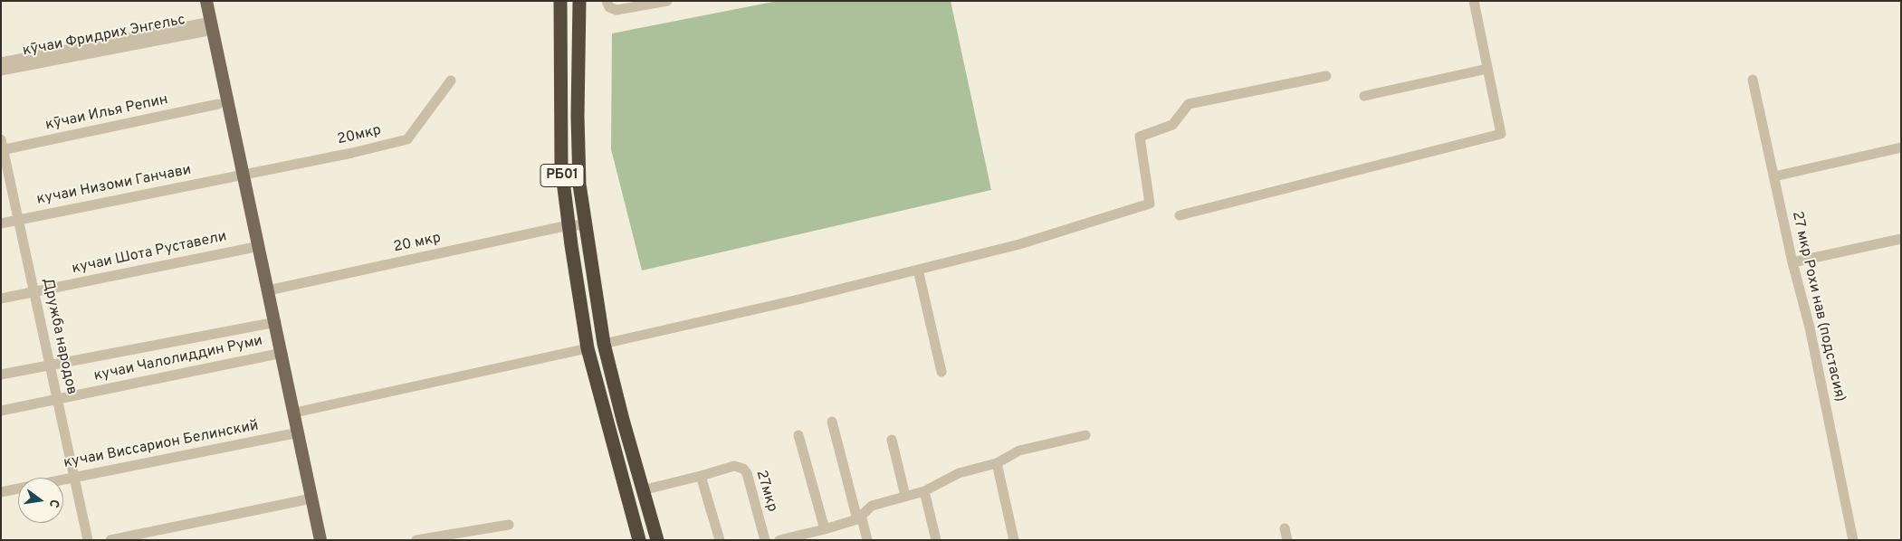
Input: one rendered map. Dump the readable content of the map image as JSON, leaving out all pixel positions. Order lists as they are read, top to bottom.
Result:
{
  "streets": {
    "highway": ["РБ01"],
    "street": [
      "кӯчаи Фридрих Энгельс",
      "кӯчаи Илья Репин",
      "20мкр",
      "кучаи Низоми Ганчави",
      "20 мкр",
      "кучаи Шота Руставели",
      "27 мкр Рохи нав (подстасия)",
      "Дружба народов",
      "кучаи Чалолиддин Руми",
      "кучаи Виссарион Белинский",
      "27мкр"
    ]
  },
  "crossings": [
    ["кӯчаи Илья Репин", "Дружба народов"],
    ["20мкр", "кучаи Низоми Ганчави"],
    ["РБ01", "20 мкр"],
    ["РБ01", "27мкр"],
    ["кучаи Низоми Ганчави", "Дружба народов"],
    ["кучаи Шота Руставели", "Дружба народов"],
    ["Дружба народов", "кучаи Чалолиддин Руми"],
    ["Дружба народов", "кучаи Виссарион Белинский"]
  ],
  "north": "right"
}
